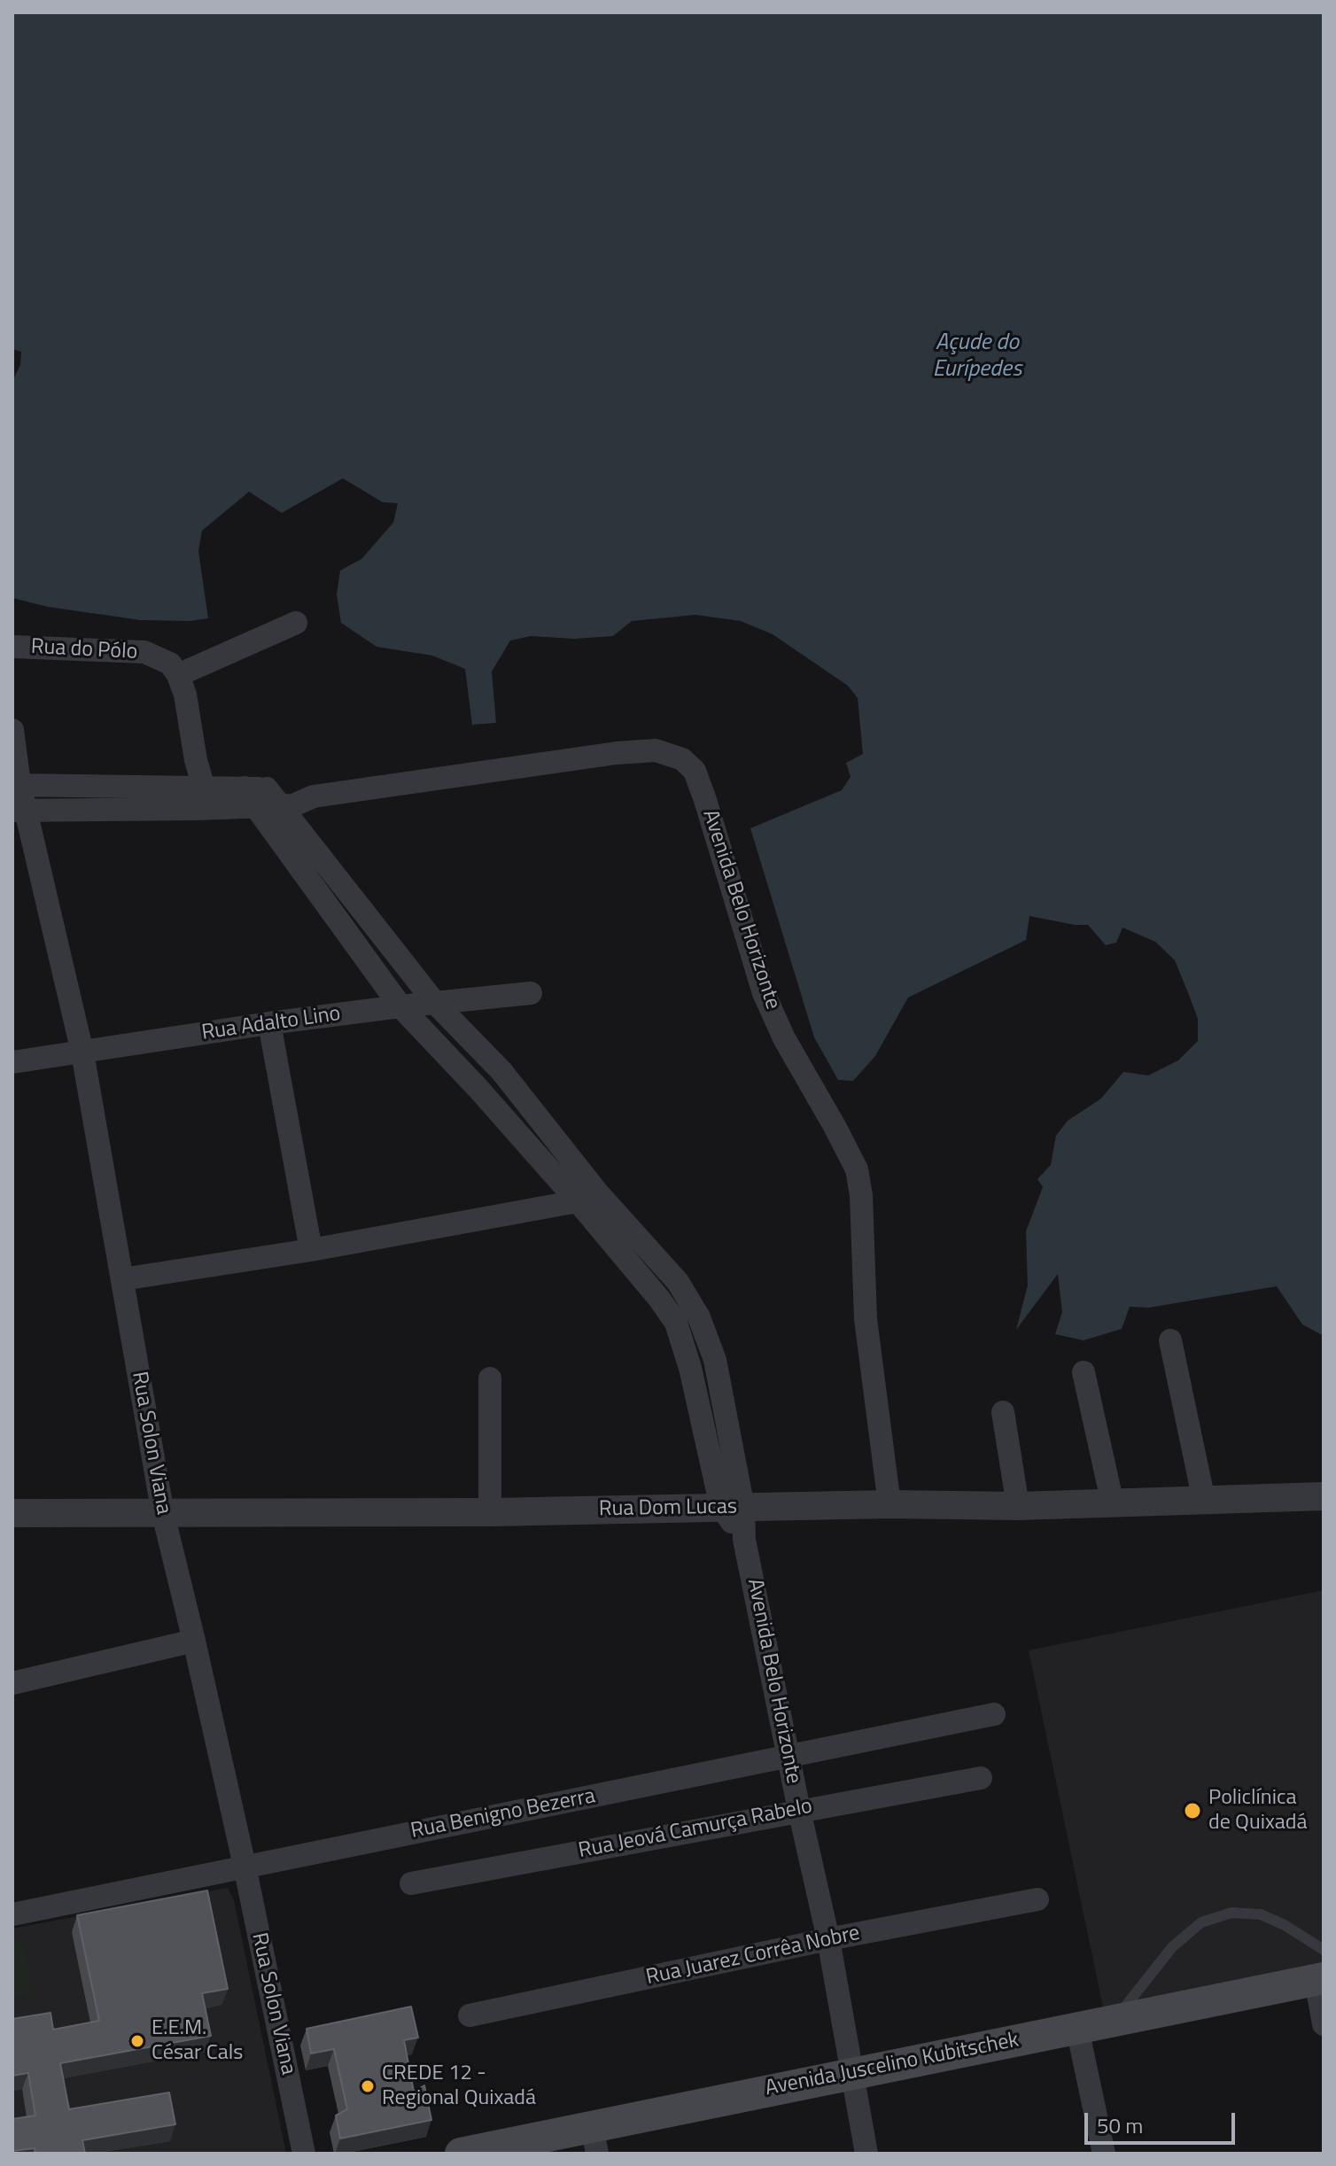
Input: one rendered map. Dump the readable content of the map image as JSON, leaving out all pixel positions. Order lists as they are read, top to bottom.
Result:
{
  "streets": {
    "main road": ["Avenida Juscelino Kubitschek"],
    "street": [
      "Rua do Pólo",
      "Avenida Belo Horizonte",
      "Rua Adalto Lino",
      "Rua Solon Viana",
      "Rua Dom Lucas",
      "Rua Benigno Bezerra",
      "Rua Jeová Camurça Rabelo",
      "Rua Juarez Corrêa Nobre"
    ]
  },
  "crossings": [
    ["Avenida Belo Horizonte", "Rua Adalto Lino"],
    ["Avenida Belo Horizonte", "Rua Dom Lucas"],
    ["Avenida Belo Horizonte", "Rua Benigno Bezerra"],
    ["Avenida Belo Horizonte", "Rua Jeová Camurça Rabelo"],
    ["Avenida Belo Horizonte", "Rua Juarez Corrêa Nobre"],
    ["Avenida Belo Horizonte", "Avenida Juscelino Kubitschek"],
    ["Rua Adalto Lino", "Rua Solon Viana"],
    ["Rua Solon Viana", "Rua Dom Lucas"],
    ["Rua Solon Viana", "Rua Benigno Bezerra"]
  ],
  "water": ["Açude do Eurípedes"],
  "places": ["Policlínica de Quixadá", "E.E.M. César Cals", "CREDE 12 - Regional Quixadá"],
  "scale_bar": "50 m"
}
